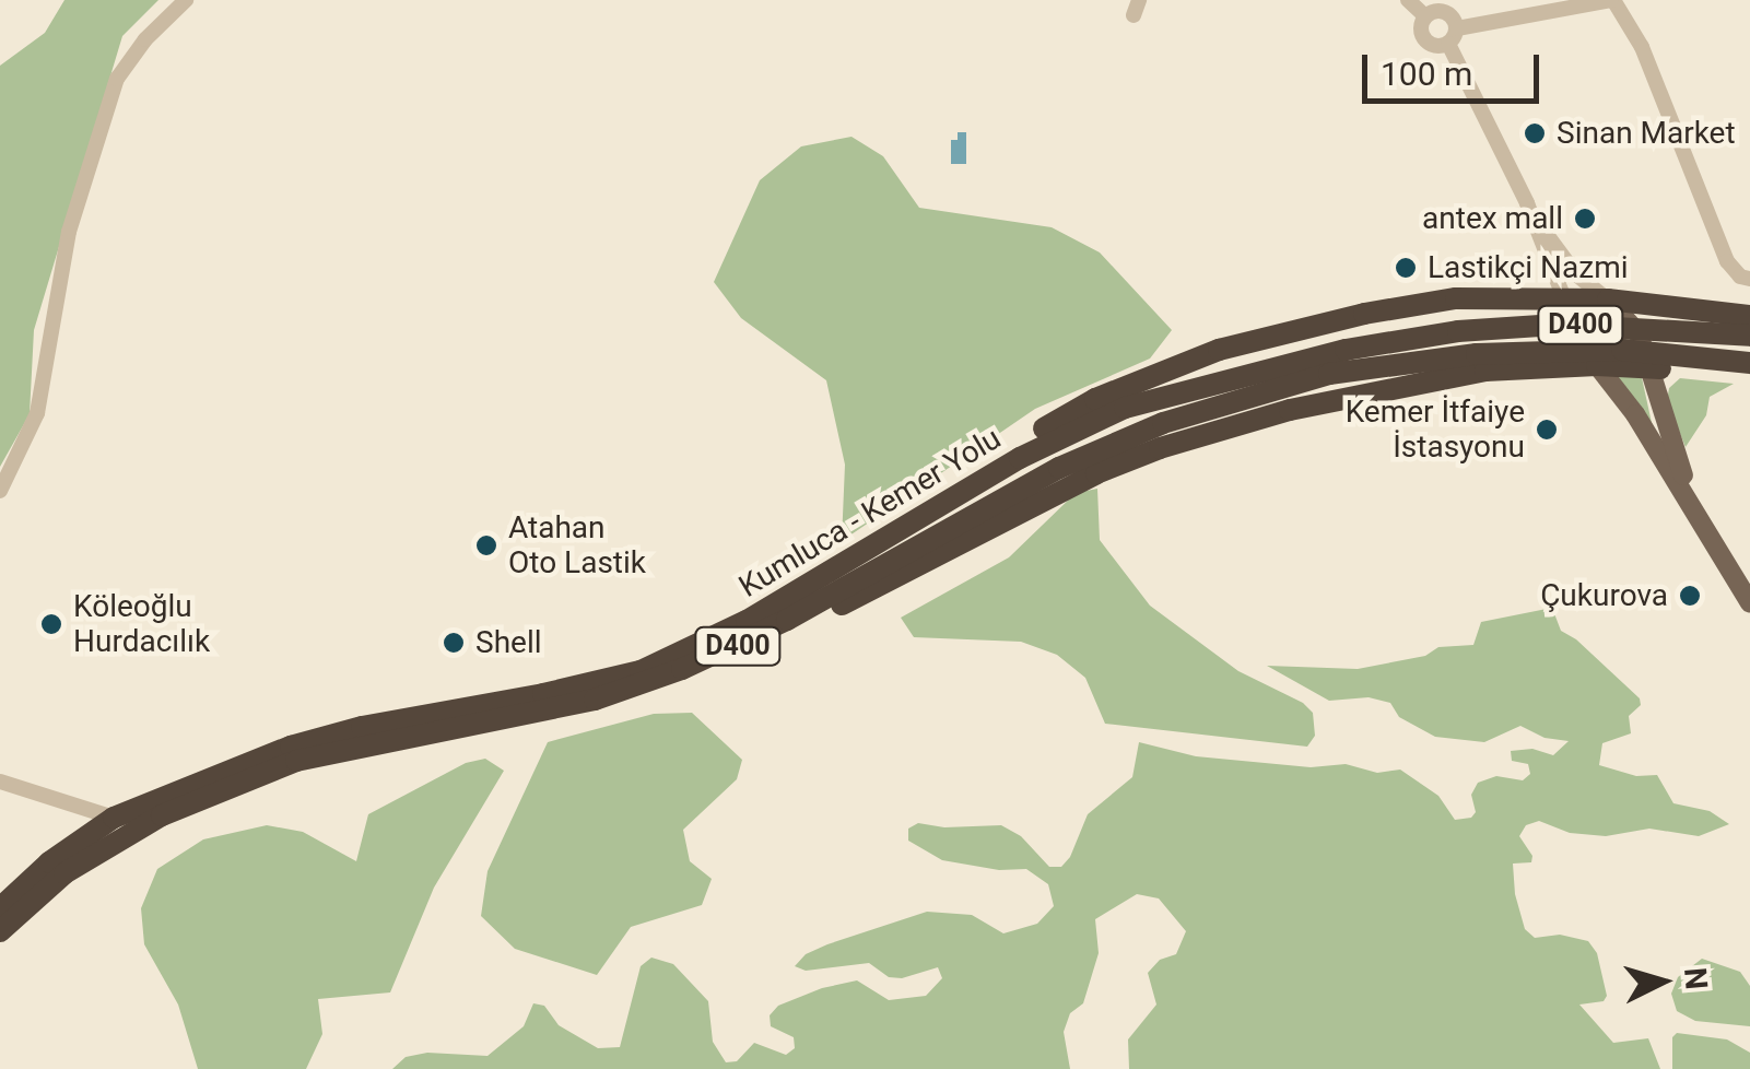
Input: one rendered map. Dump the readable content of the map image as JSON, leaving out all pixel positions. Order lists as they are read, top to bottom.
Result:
{
  "streets": {
    "highway": ["D400", "Kumluca - Kemer Yolu"]
  },
  "places": [
    "Sinan Market",
    "antex mall",
    "Lastikçi Nazmi",
    "Kemer İtfaiye İstasyonu",
    "Atahan Oto Lastik",
    "Çukurova",
    "Köleoğlu Hurdacılık",
    "Shell"
  ],
  "scale_bar": "100 m",
  "north": "right"
}
